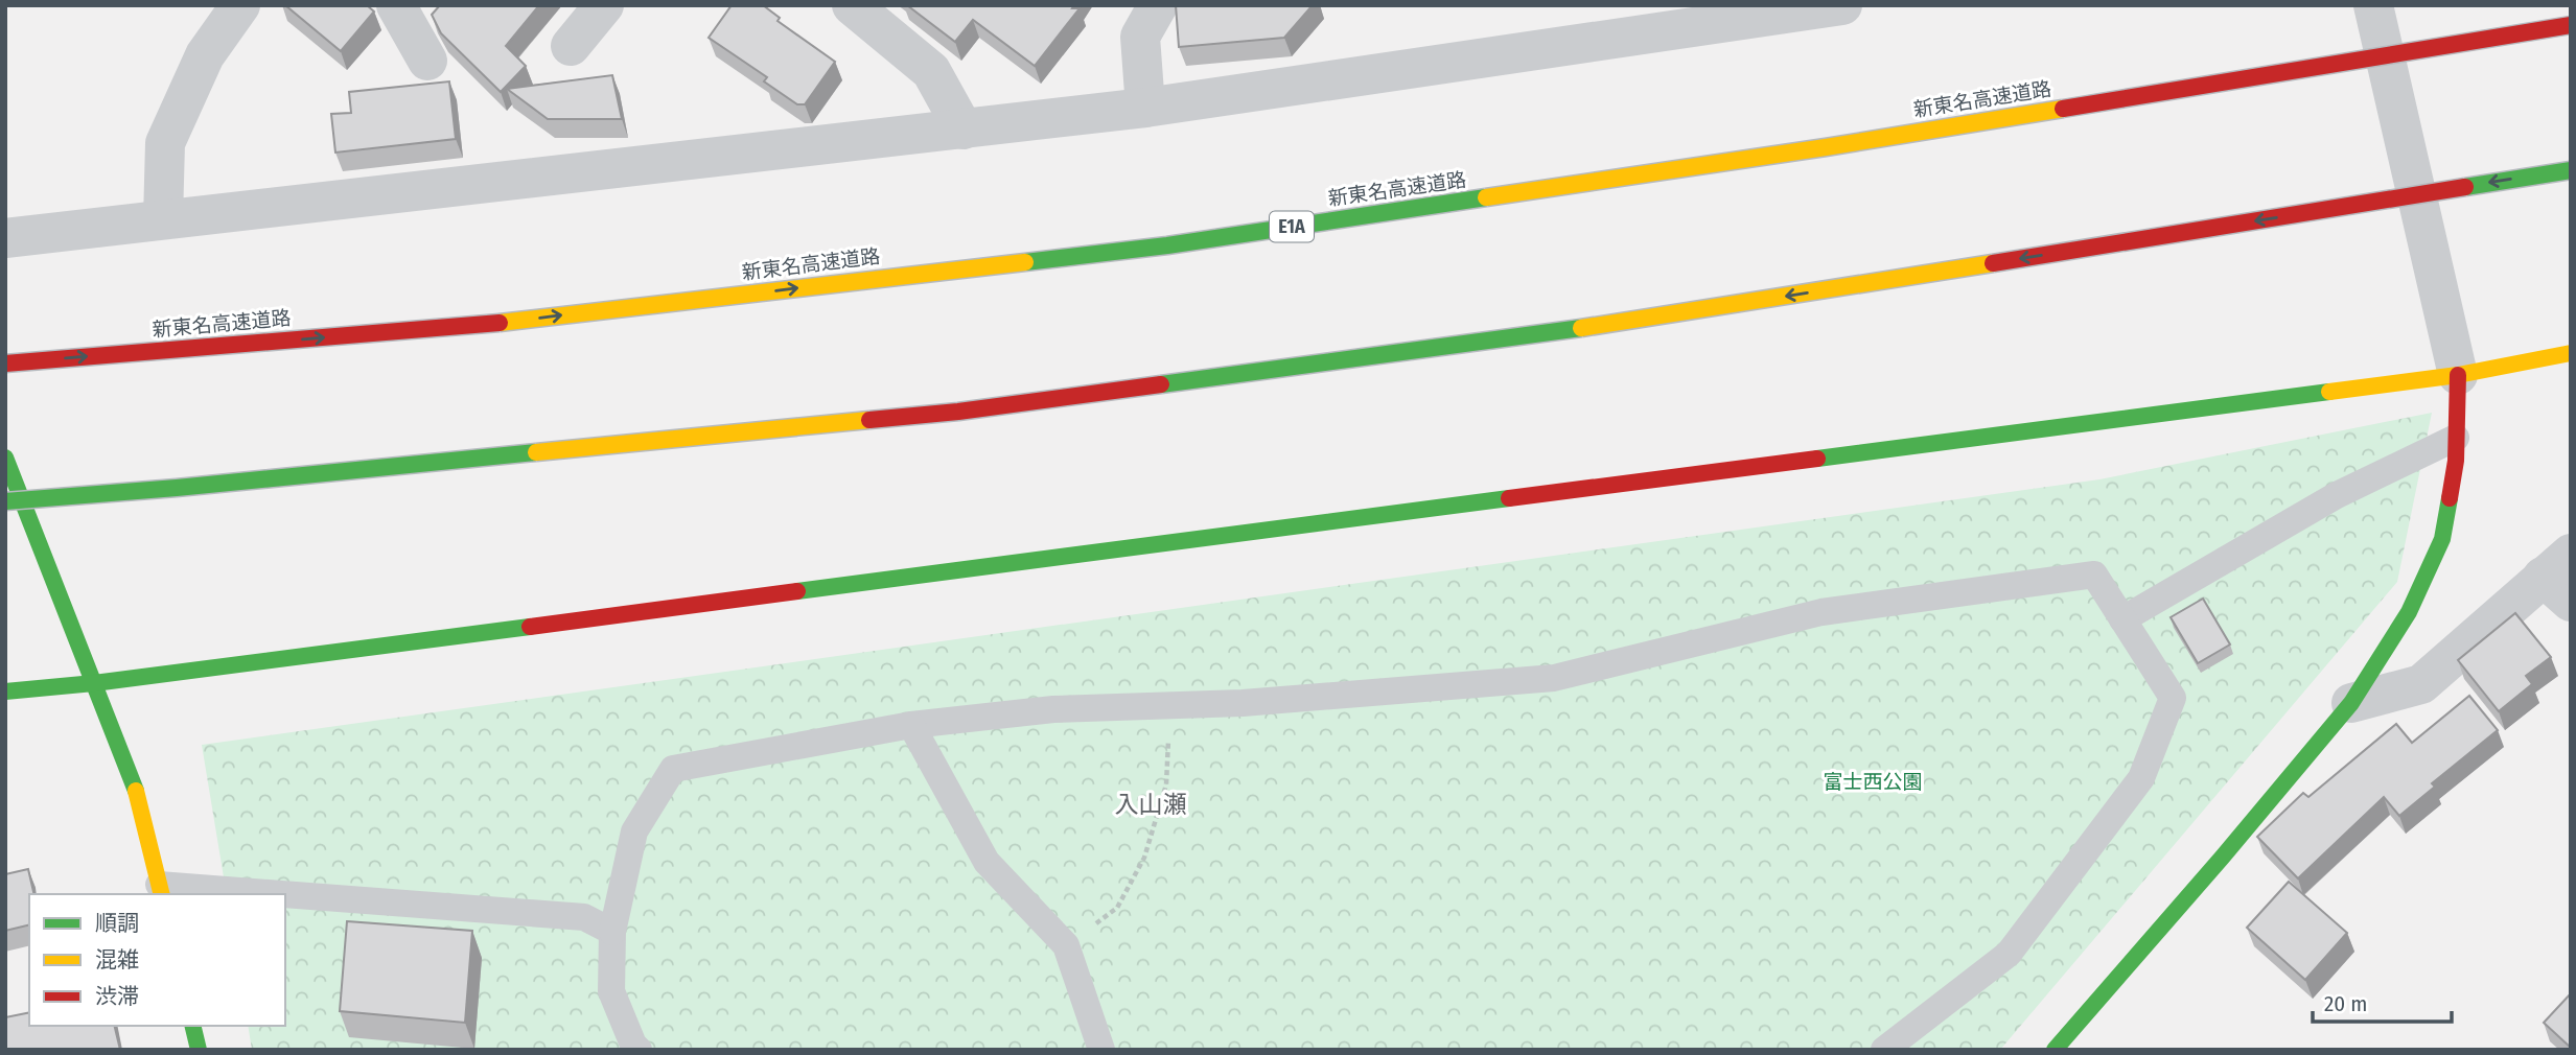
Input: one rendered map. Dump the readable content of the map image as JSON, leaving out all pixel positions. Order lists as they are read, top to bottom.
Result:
{
  "streets": {
    "main road": ["新東名高速道路", "E1A"]
  },
  "districts": ["入山瀬"],
  "parks": ["富士西公園"],
  "legend": ["順調", "混雑", "渋滞"],
  "scale_bar": "20 m"
}
